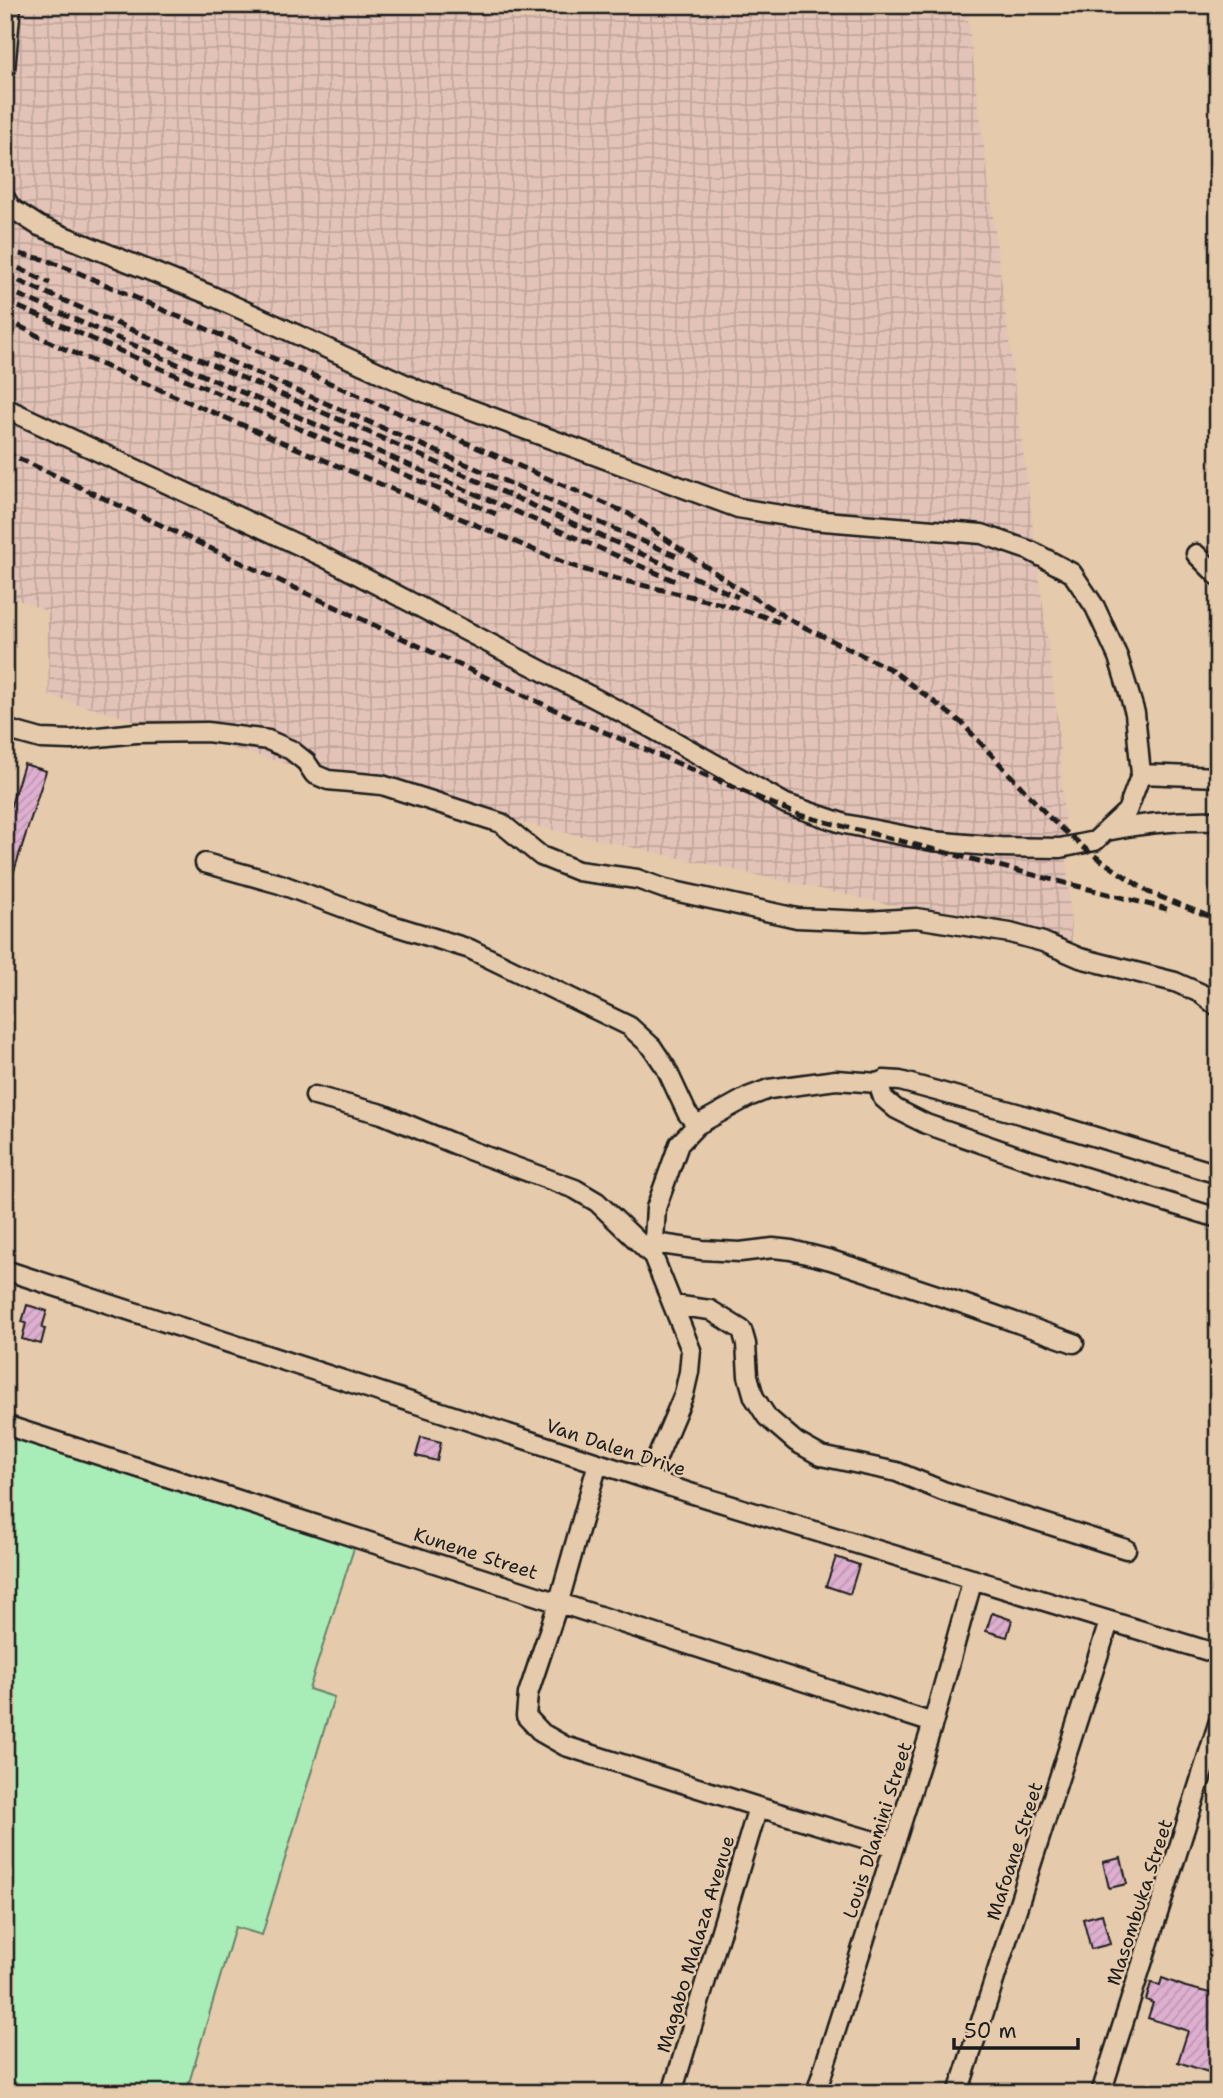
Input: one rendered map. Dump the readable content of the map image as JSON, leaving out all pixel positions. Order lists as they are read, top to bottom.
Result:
{
  "streets": {
    "street": [
      "Van Dalen Drive",
      "Kunene Street",
      "Louis Dlamini Street",
      "Mafoane Street",
      "Masombuka Street",
      "Magabo Malaza Avenue"
    ]
  },
  "crossings": [
    ["Van Dalen Drive", "Louis Dlamini Street"],
    ["Van Dalen Drive", "Mafoane Street"],
    ["Kunene Street", "Louis Dlamini Street"]
  ],
  "scale_bar": "50 m"
}
